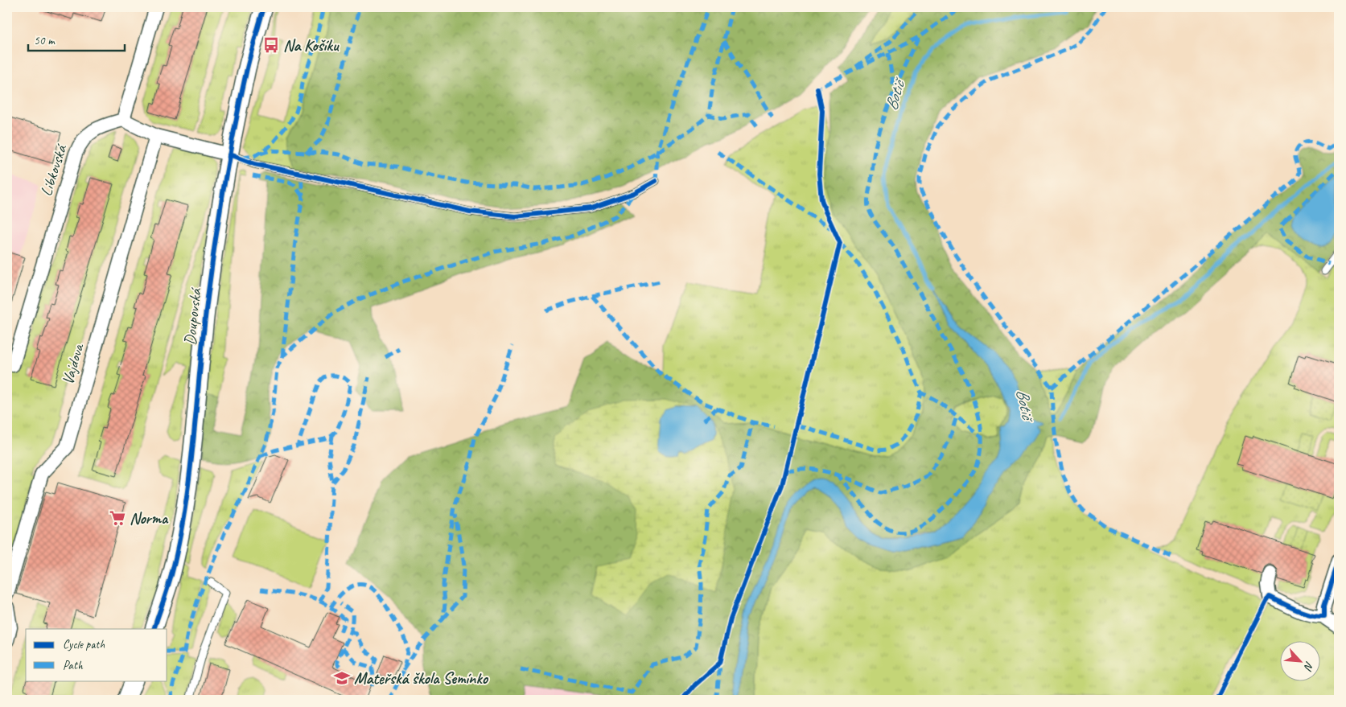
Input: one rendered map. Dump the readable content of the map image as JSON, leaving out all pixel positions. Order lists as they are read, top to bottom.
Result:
{
  "streets": {
    "street": ["Libkovská", "Doupovská", "Vajdova"]
  },
  "water": ["Botič"],
  "places": {
    "bus stop": ["Na Košíku"],
    "supermarket": ["Norma"],
    "school or university": ["Mateřská škola Semínko"]
  },
  "legend": ["Cycle path", "Path"],
  "scale_bar": "50 m",
  "north": "bottom right"
}
